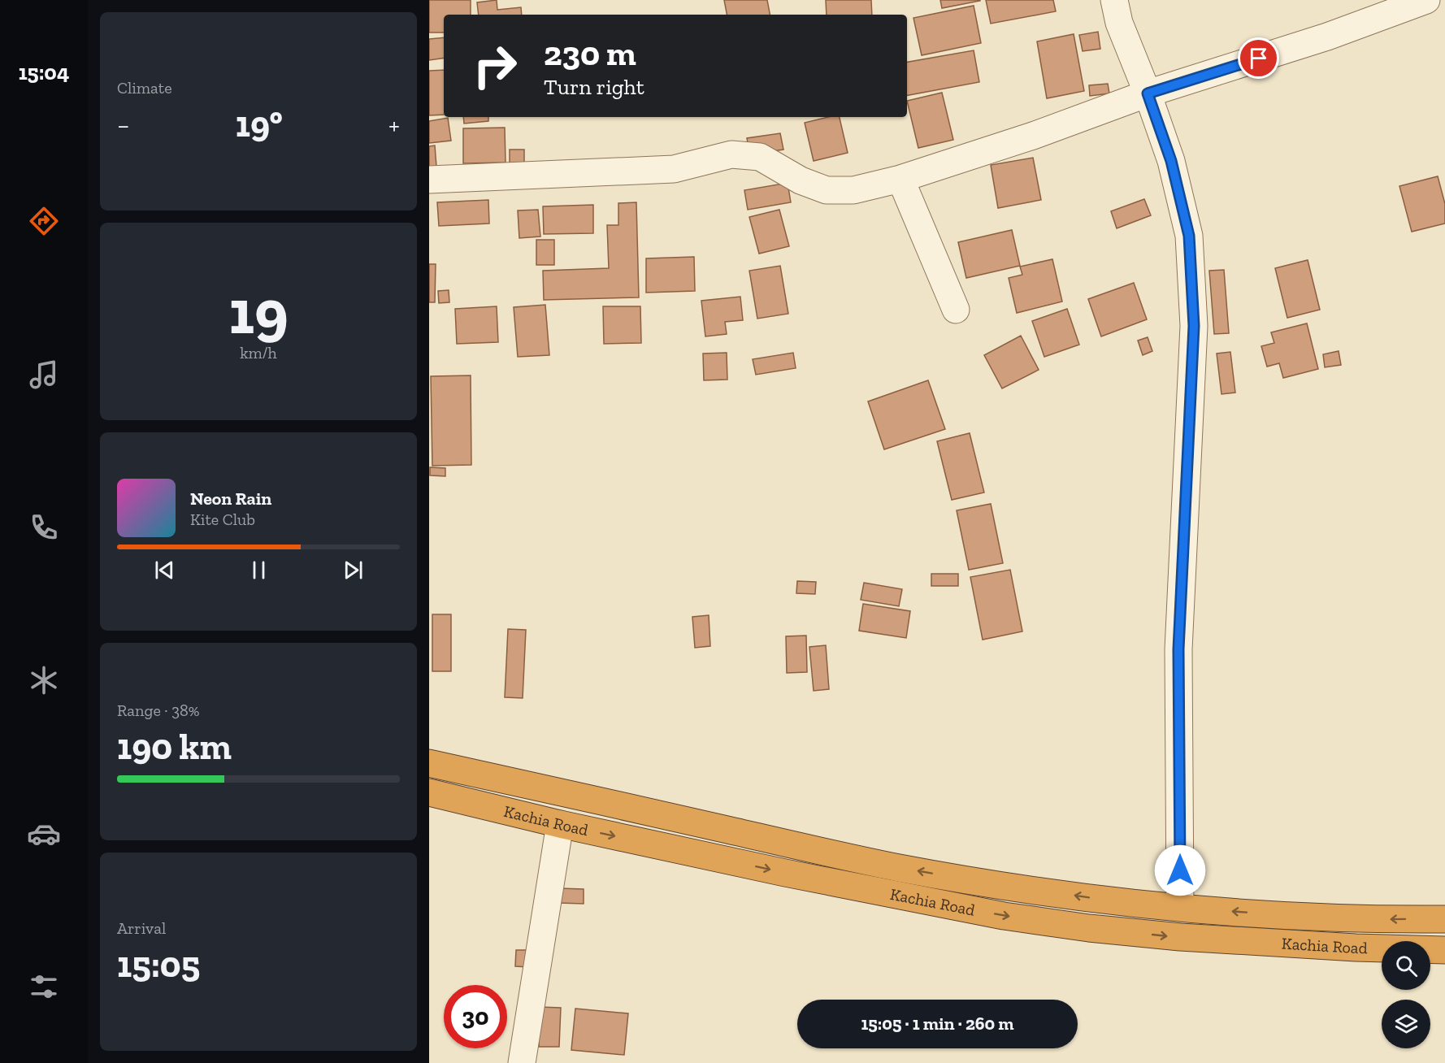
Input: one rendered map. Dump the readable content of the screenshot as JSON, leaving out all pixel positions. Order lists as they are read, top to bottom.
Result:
{
  "streets": {
    "highway": ["Kachia Road"]
  },
  "page": {
    "tabs": "15:04",
    "tile": [
      "Climate",
      ["19", "km/h"],
      ["Range · 38%", "190 km"],
      ["Arrival", "15:05"]
    ],
    "turn": ["230 m", "Turn right"],
    "heat": ["−", "19°", "+"],
    "song": ["Neon Rain", "Kite Club"],
    "limit": "30",
    "trip": "15:05 · 1 min · 260 m"
  }
}
